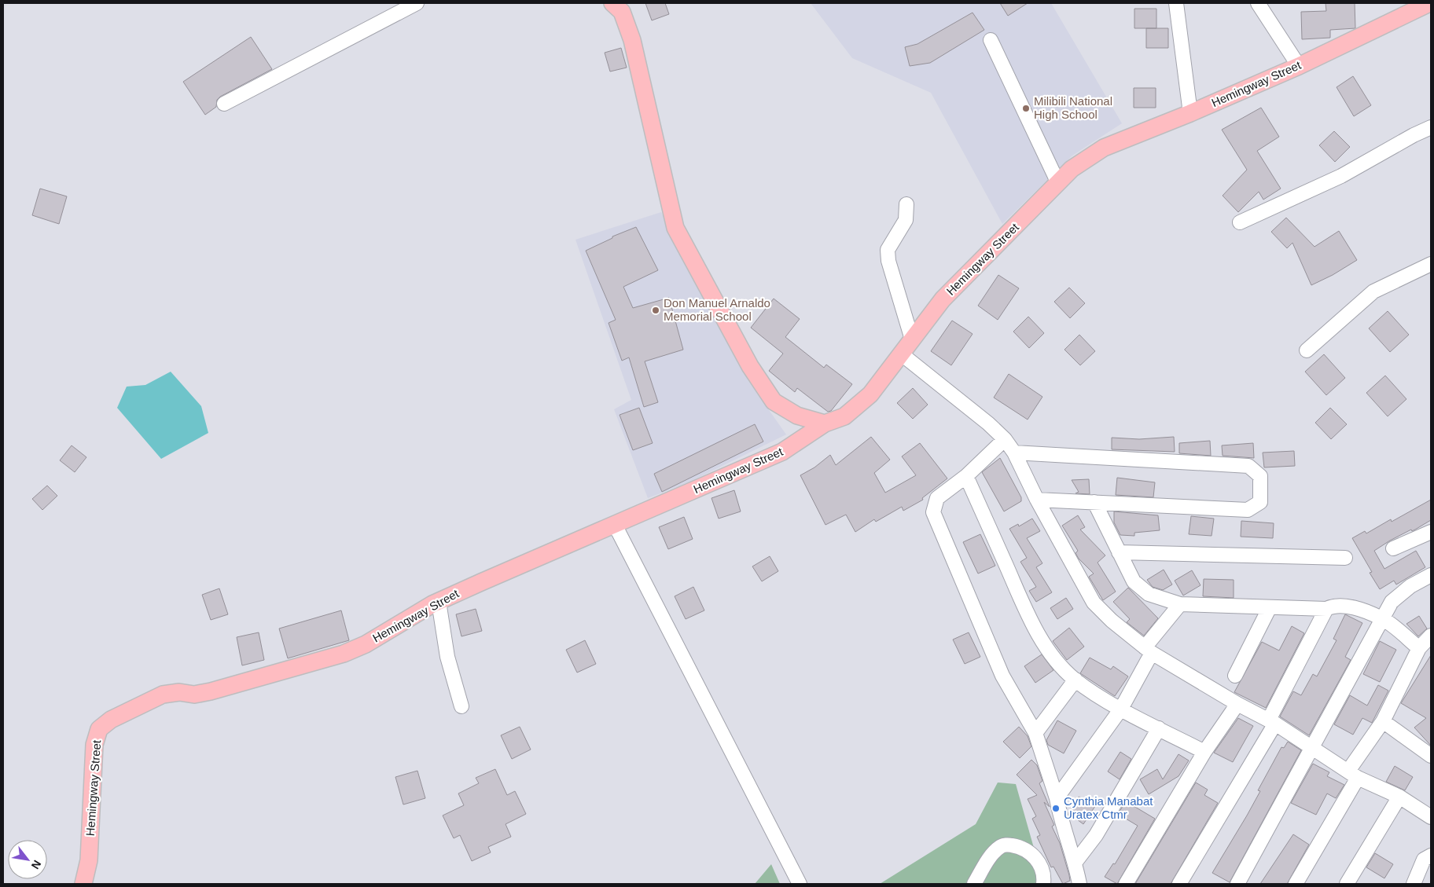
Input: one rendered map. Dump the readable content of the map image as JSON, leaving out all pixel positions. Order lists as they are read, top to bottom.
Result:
{
  "streets": {
    "main road": ["Hemingway Street"]
  },
  "places": ["Milibili National High School", "Don Manuel Arnaldo Memorial School", "Cynthia Manabat Uratex Ctmr"],
  "north": "bottom right"
}
